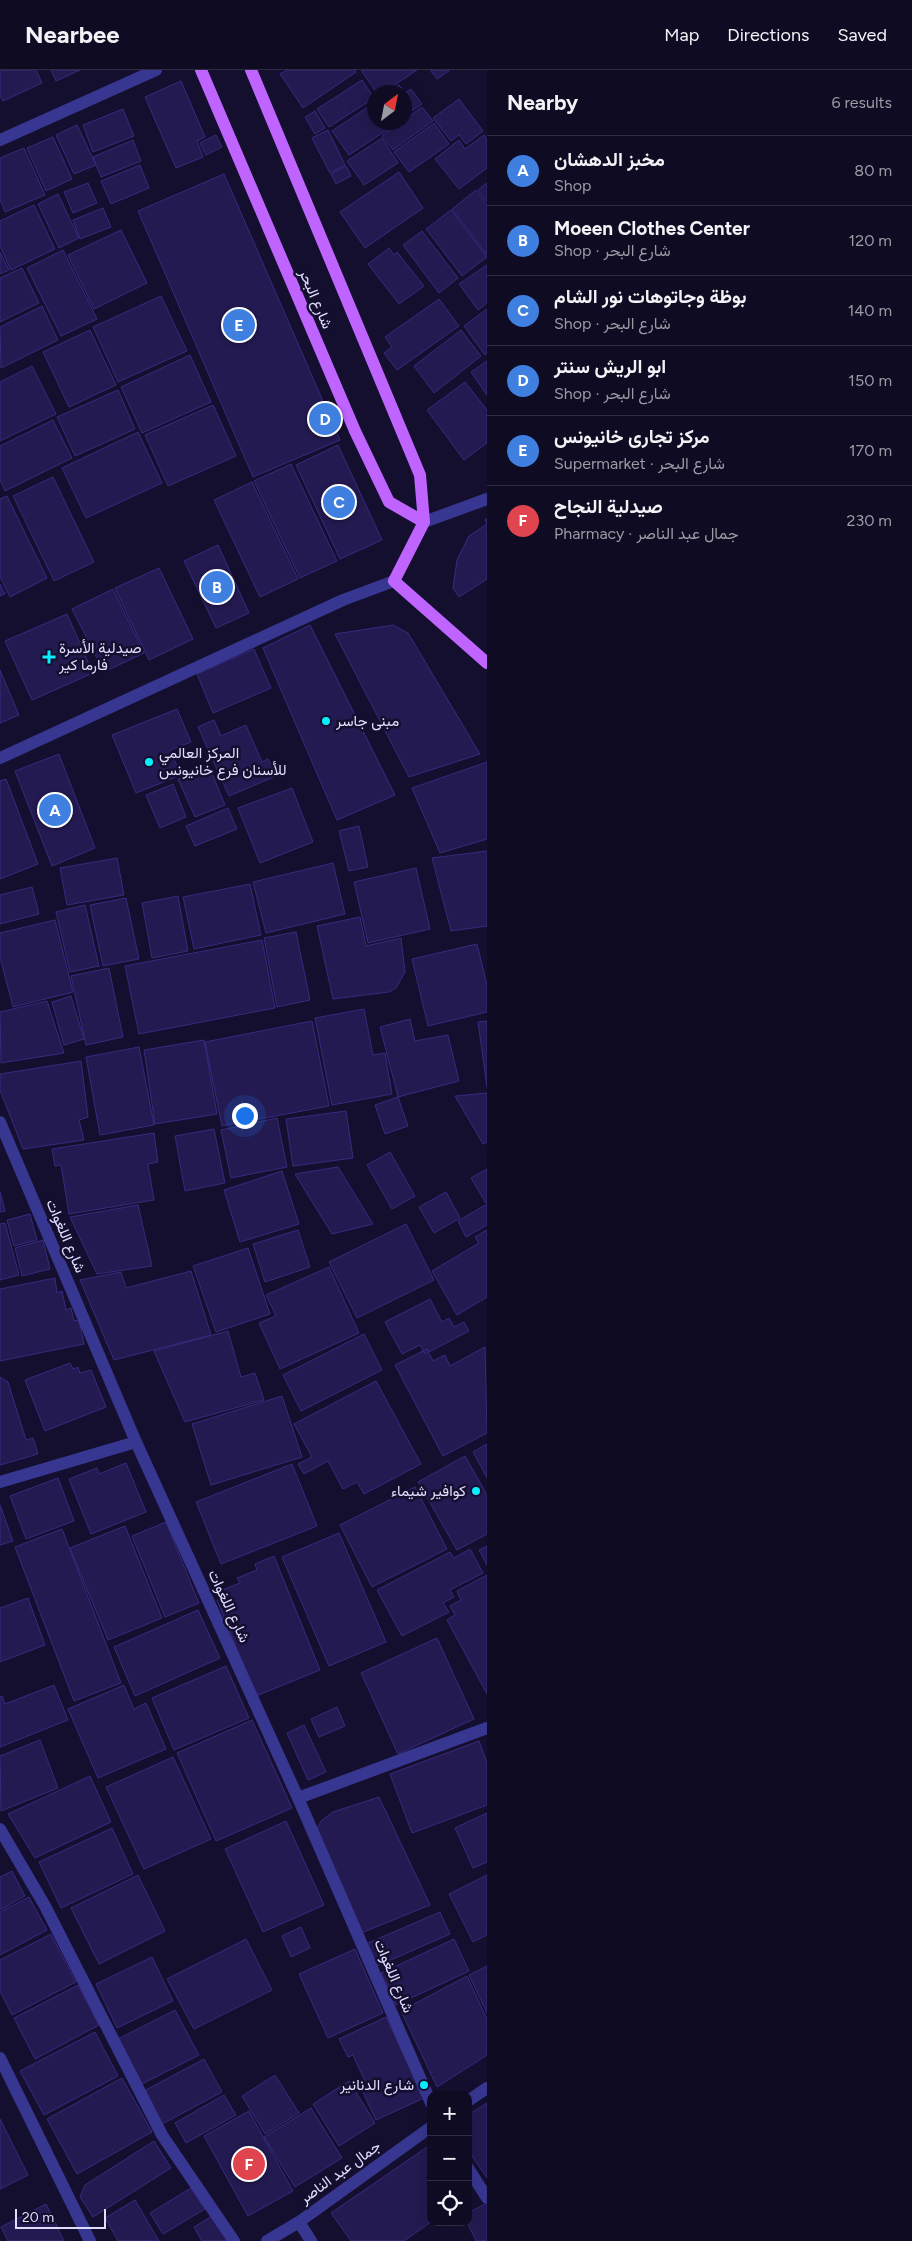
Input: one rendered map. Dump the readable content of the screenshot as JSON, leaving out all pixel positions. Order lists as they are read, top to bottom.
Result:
{
  "streets": {
    "main road": ["شارع البحر"],
    "street": ["شارع اللغوات", "جمال عبد الناصر"]
  },
  "places": {
    "health": ["صيدلية الأسرة فارما كير"],
    "other": [
      "مبنى جاسر",
      "المركز العالمي للأسنان فرع خانيونس",
      "كوافير شيماء",
      "شارع الدنانير"
    ]
  },
  "scale_bar": "20 m",
  "north": "top right",
  "page": {
    "header": "Nearbee",
    "nav": ["Map", "Directions", "Saved"],
    "heading": ["Nearby", "6 results"],
    "list": [
      {
        "mark": "A",
        "name": "مخبز الدهشان",
        "note": "Shop",
        "value": "80 m"
      },
      {
        "mark": "B",
        "name": "Moeen Clothes Center",
        "note": "Shop · شارع البحر",
        "value": "120 m"
      },
      {
        "mark": "C",
        "name": "بوظة وجاتوهات نور الشام",
        "note": "Shop · شارع البحر",
        "value": "140 m"
      },
      {
        "mark": "D",
        "name": "ابو الريش سنتر",
        "note": "Shop · شارع البحر",
        "value": "150 m"
      },
      {
        "mark": "E",
        "name": "مركز تجارى خانيونس",
        "note": "Supermarket · شارع البحر",
        "value": "170 m"
      },
      {
        "mark": "F",
        "name": "صيدلية النجاح",
        "note": "Pharmacy · جمال عبد الناصر",
        "value": "230 m"
      }
    ],
    "pins": [
      "E",
      "D",
      "C",
      "B",
      "A",
      "F"
    ],
    "map_buttons": ["+", "−"],
    "scale": "20 m"
  }
}
